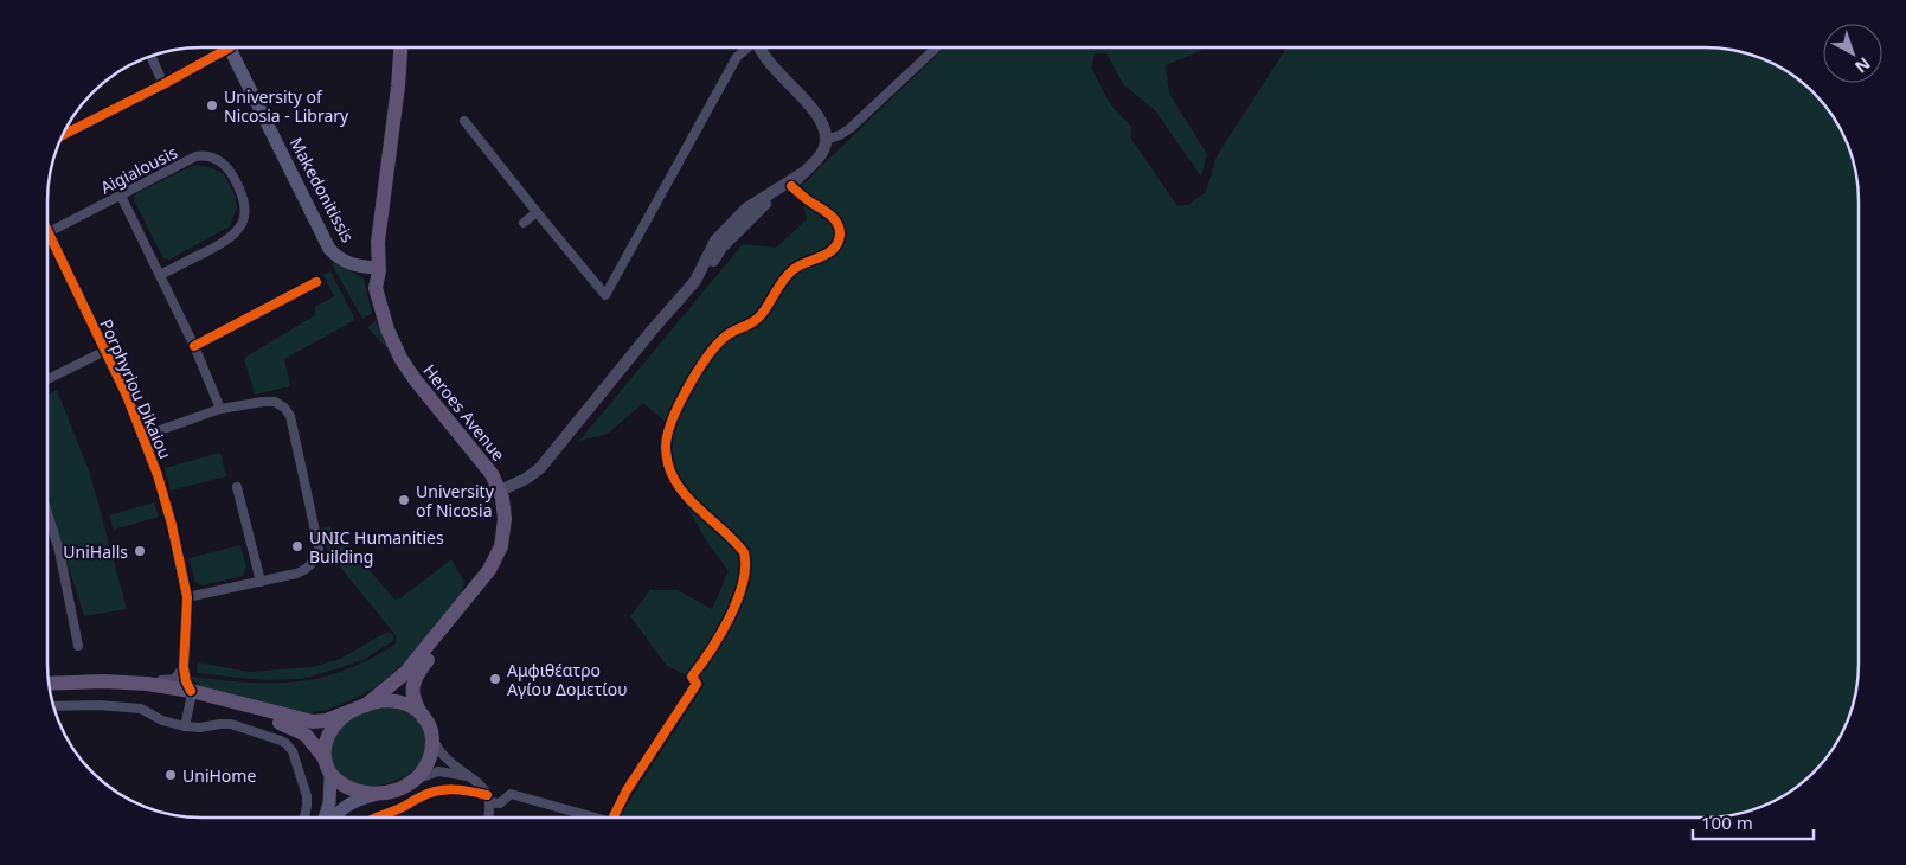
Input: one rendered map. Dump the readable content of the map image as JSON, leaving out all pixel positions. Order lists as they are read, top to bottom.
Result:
{
  "streets": {
    "main road": ["Makedonitissis", "Heroes Avenue"],
    "street": ["Aigialousis", "Porphyriou Dikaiou"]
  },
  "crossings": [
    ["Aigialousis", "Porphyriou Dikaiou"],
    ["Makedonitissis", "Heroes Avenue"]
  ],
  "places": [
    "University of Nicosia - Library",
    "University of Nicosia",
    "UNIC Humanities Building",
    "UniHalls",
    "Αμφιθέατρο Αγίου Δομετίου",
    "UniHome"
  ],
  "scale_bar": "100 m",
  "north": "bottom right"
}
